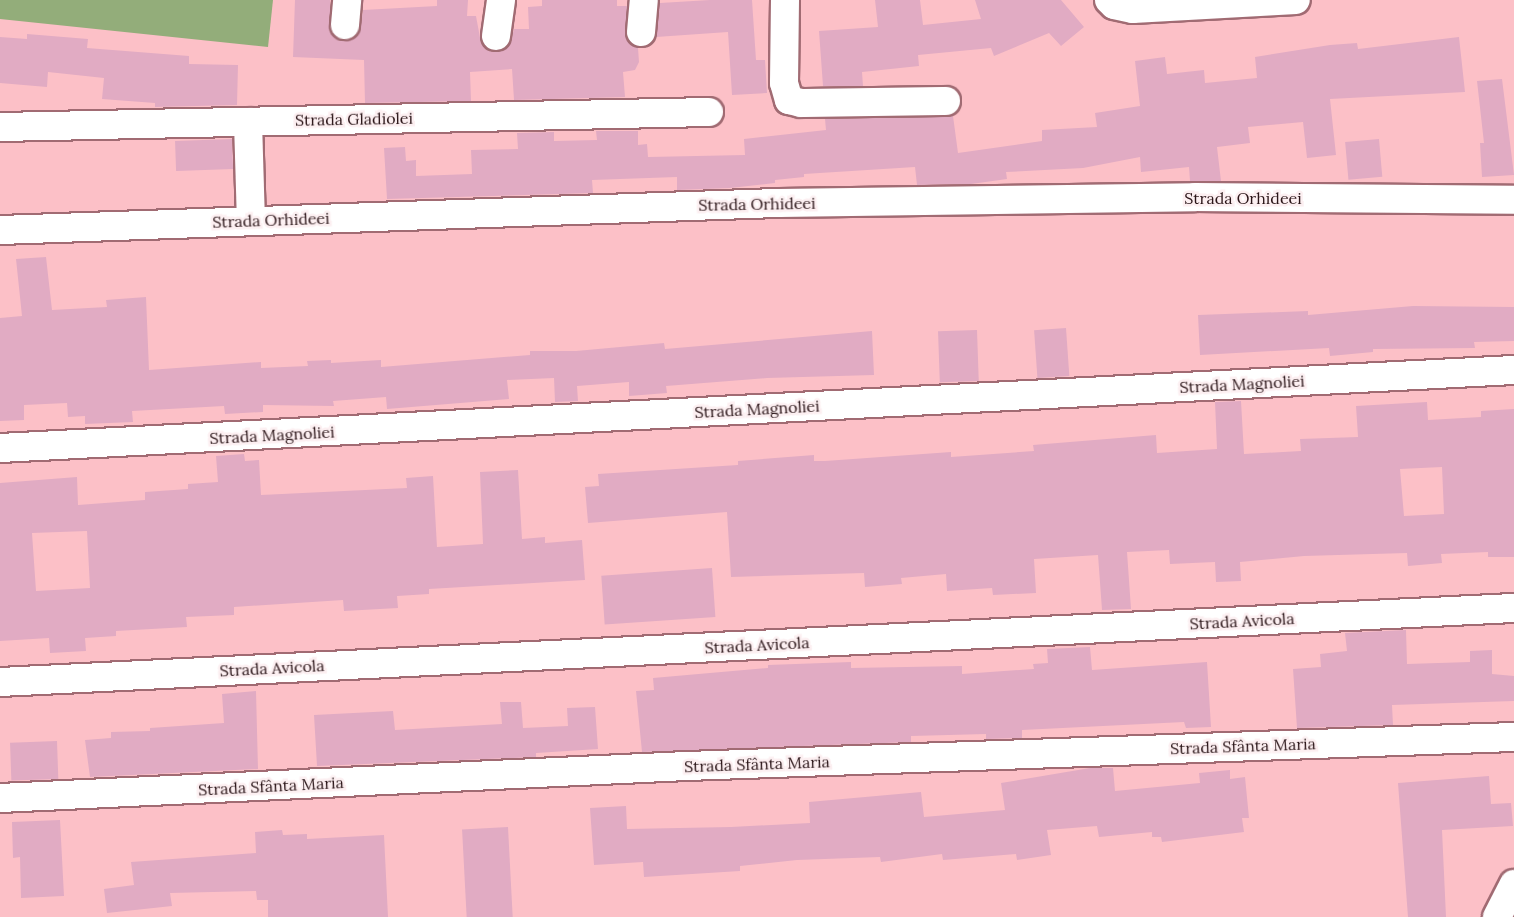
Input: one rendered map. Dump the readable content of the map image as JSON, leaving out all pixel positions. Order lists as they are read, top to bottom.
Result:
{
  "streets": {
    "street": [
      "Strada Gladiolei",
      "Strada Orhideei",
      "Strada Magnoliei",
      "Strada Avicola",
      "Strada Sfânta Maria"
    ]
  }
}
